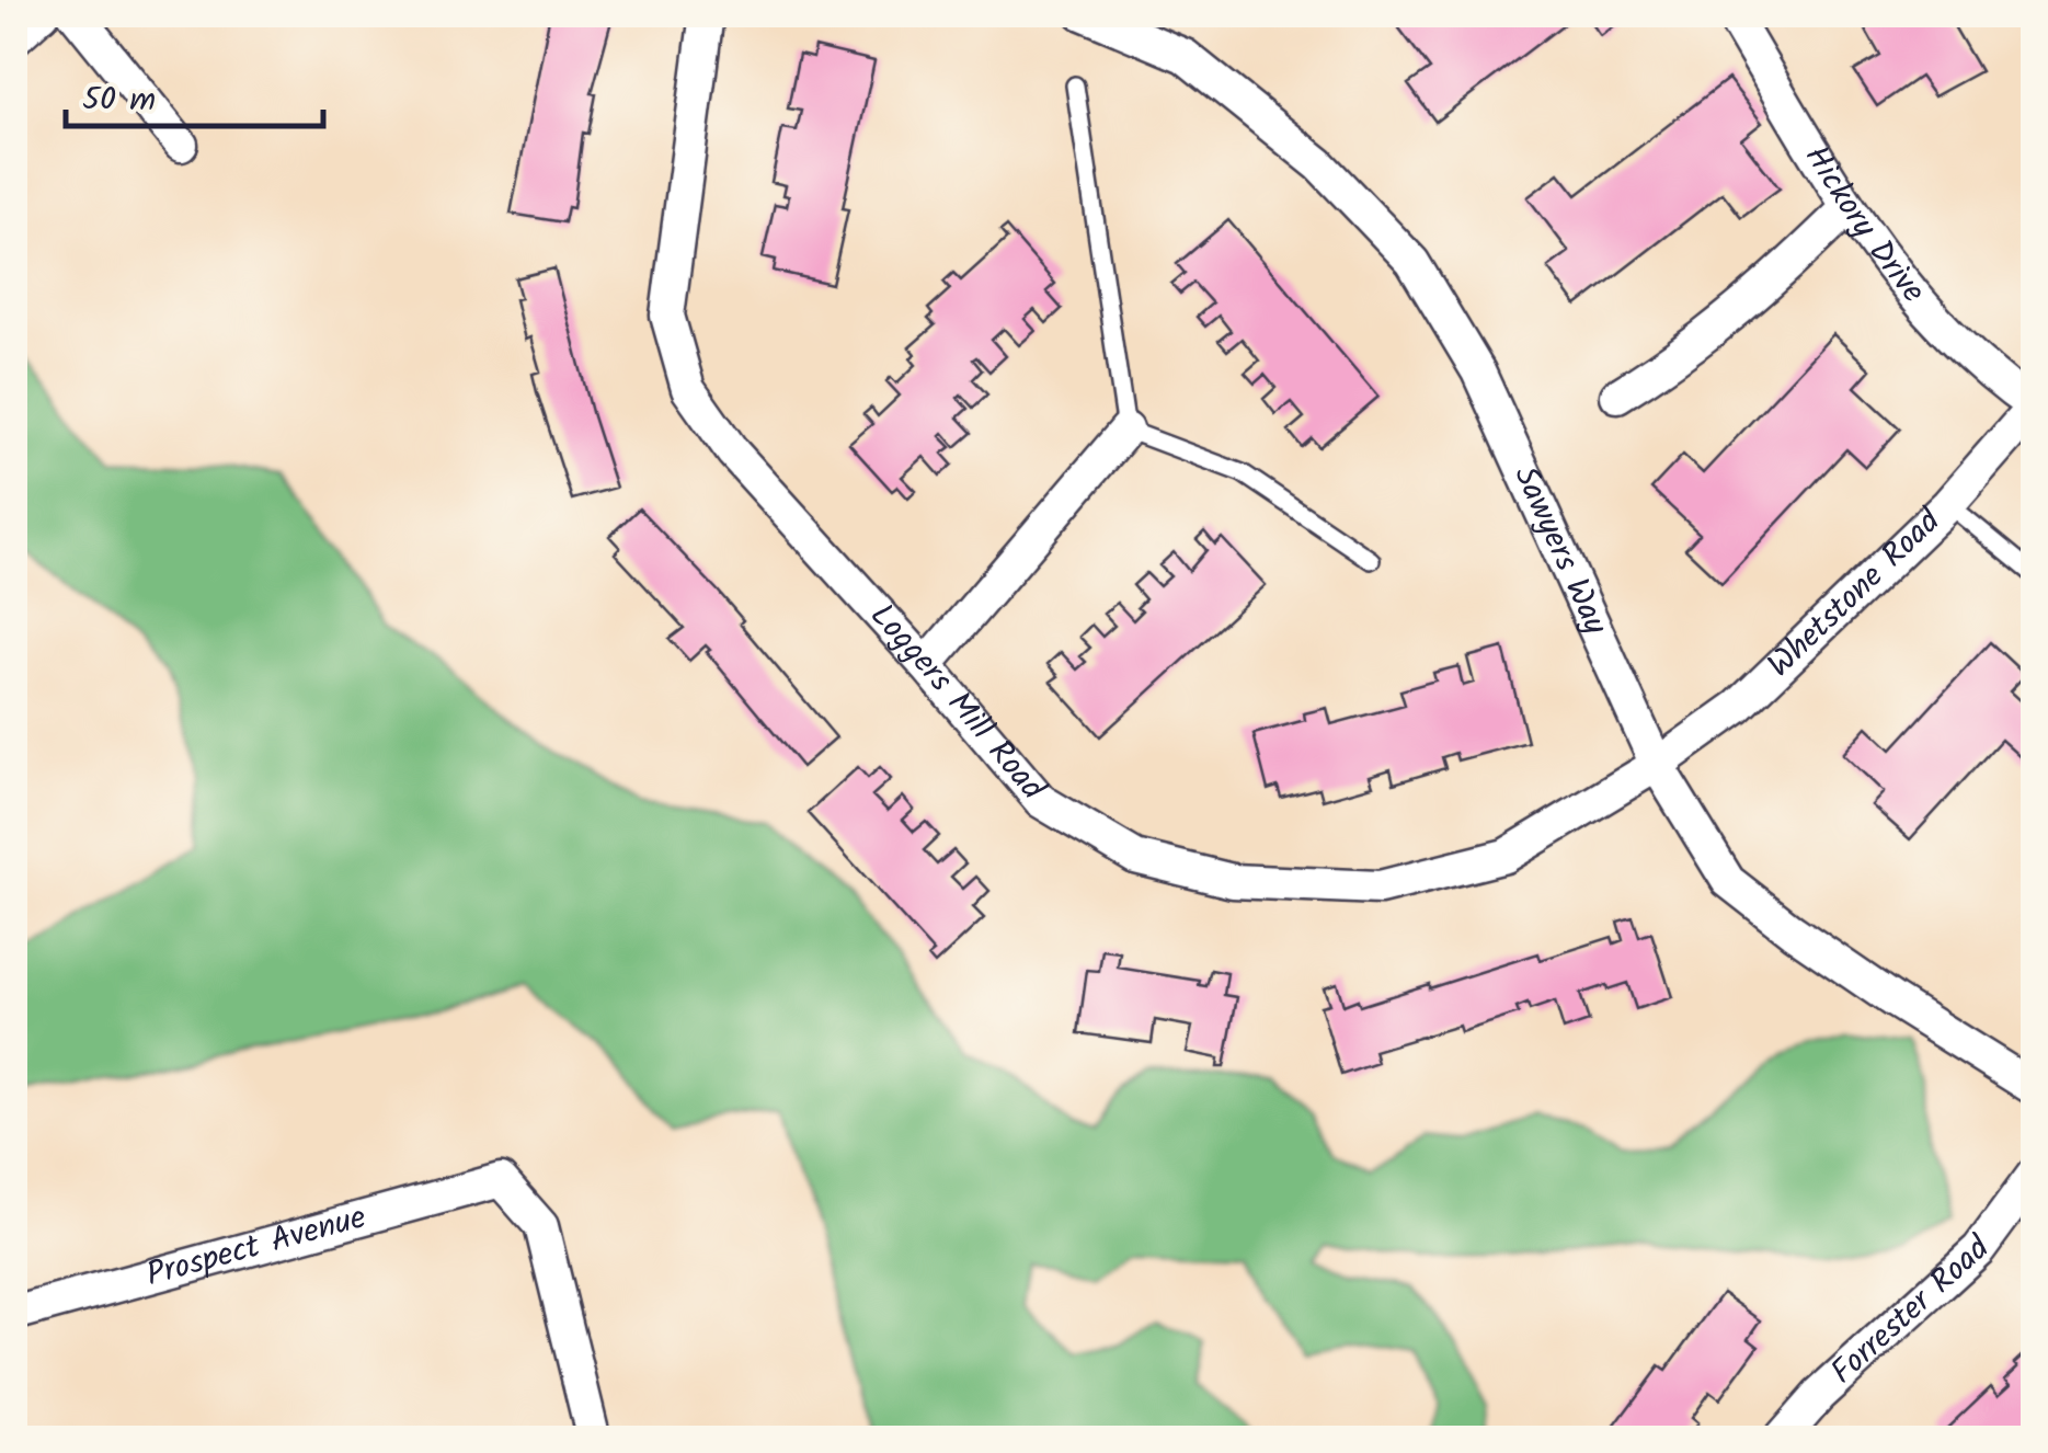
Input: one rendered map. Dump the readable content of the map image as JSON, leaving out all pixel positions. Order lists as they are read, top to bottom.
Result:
{
  "streets": {
    "street": [
      "Hickory Drive",
      "Sawyers Way",
      "Whetstone Road",
      "Loggers Mill Road",
      "Prospect Avenue",
      "Forrester Road"
    ]
  },
  "crossings": [
    ["Hickory Drive", "Whetstone Road"],
    ["Sawyers Way", "Whetstone Road"],
    ["Sawyers Way", "Loggers Mill Road"],
    ["Whetstone Road", "Loggers Mill Road"]
  ],
  "scale_bar": "50 m"
}
